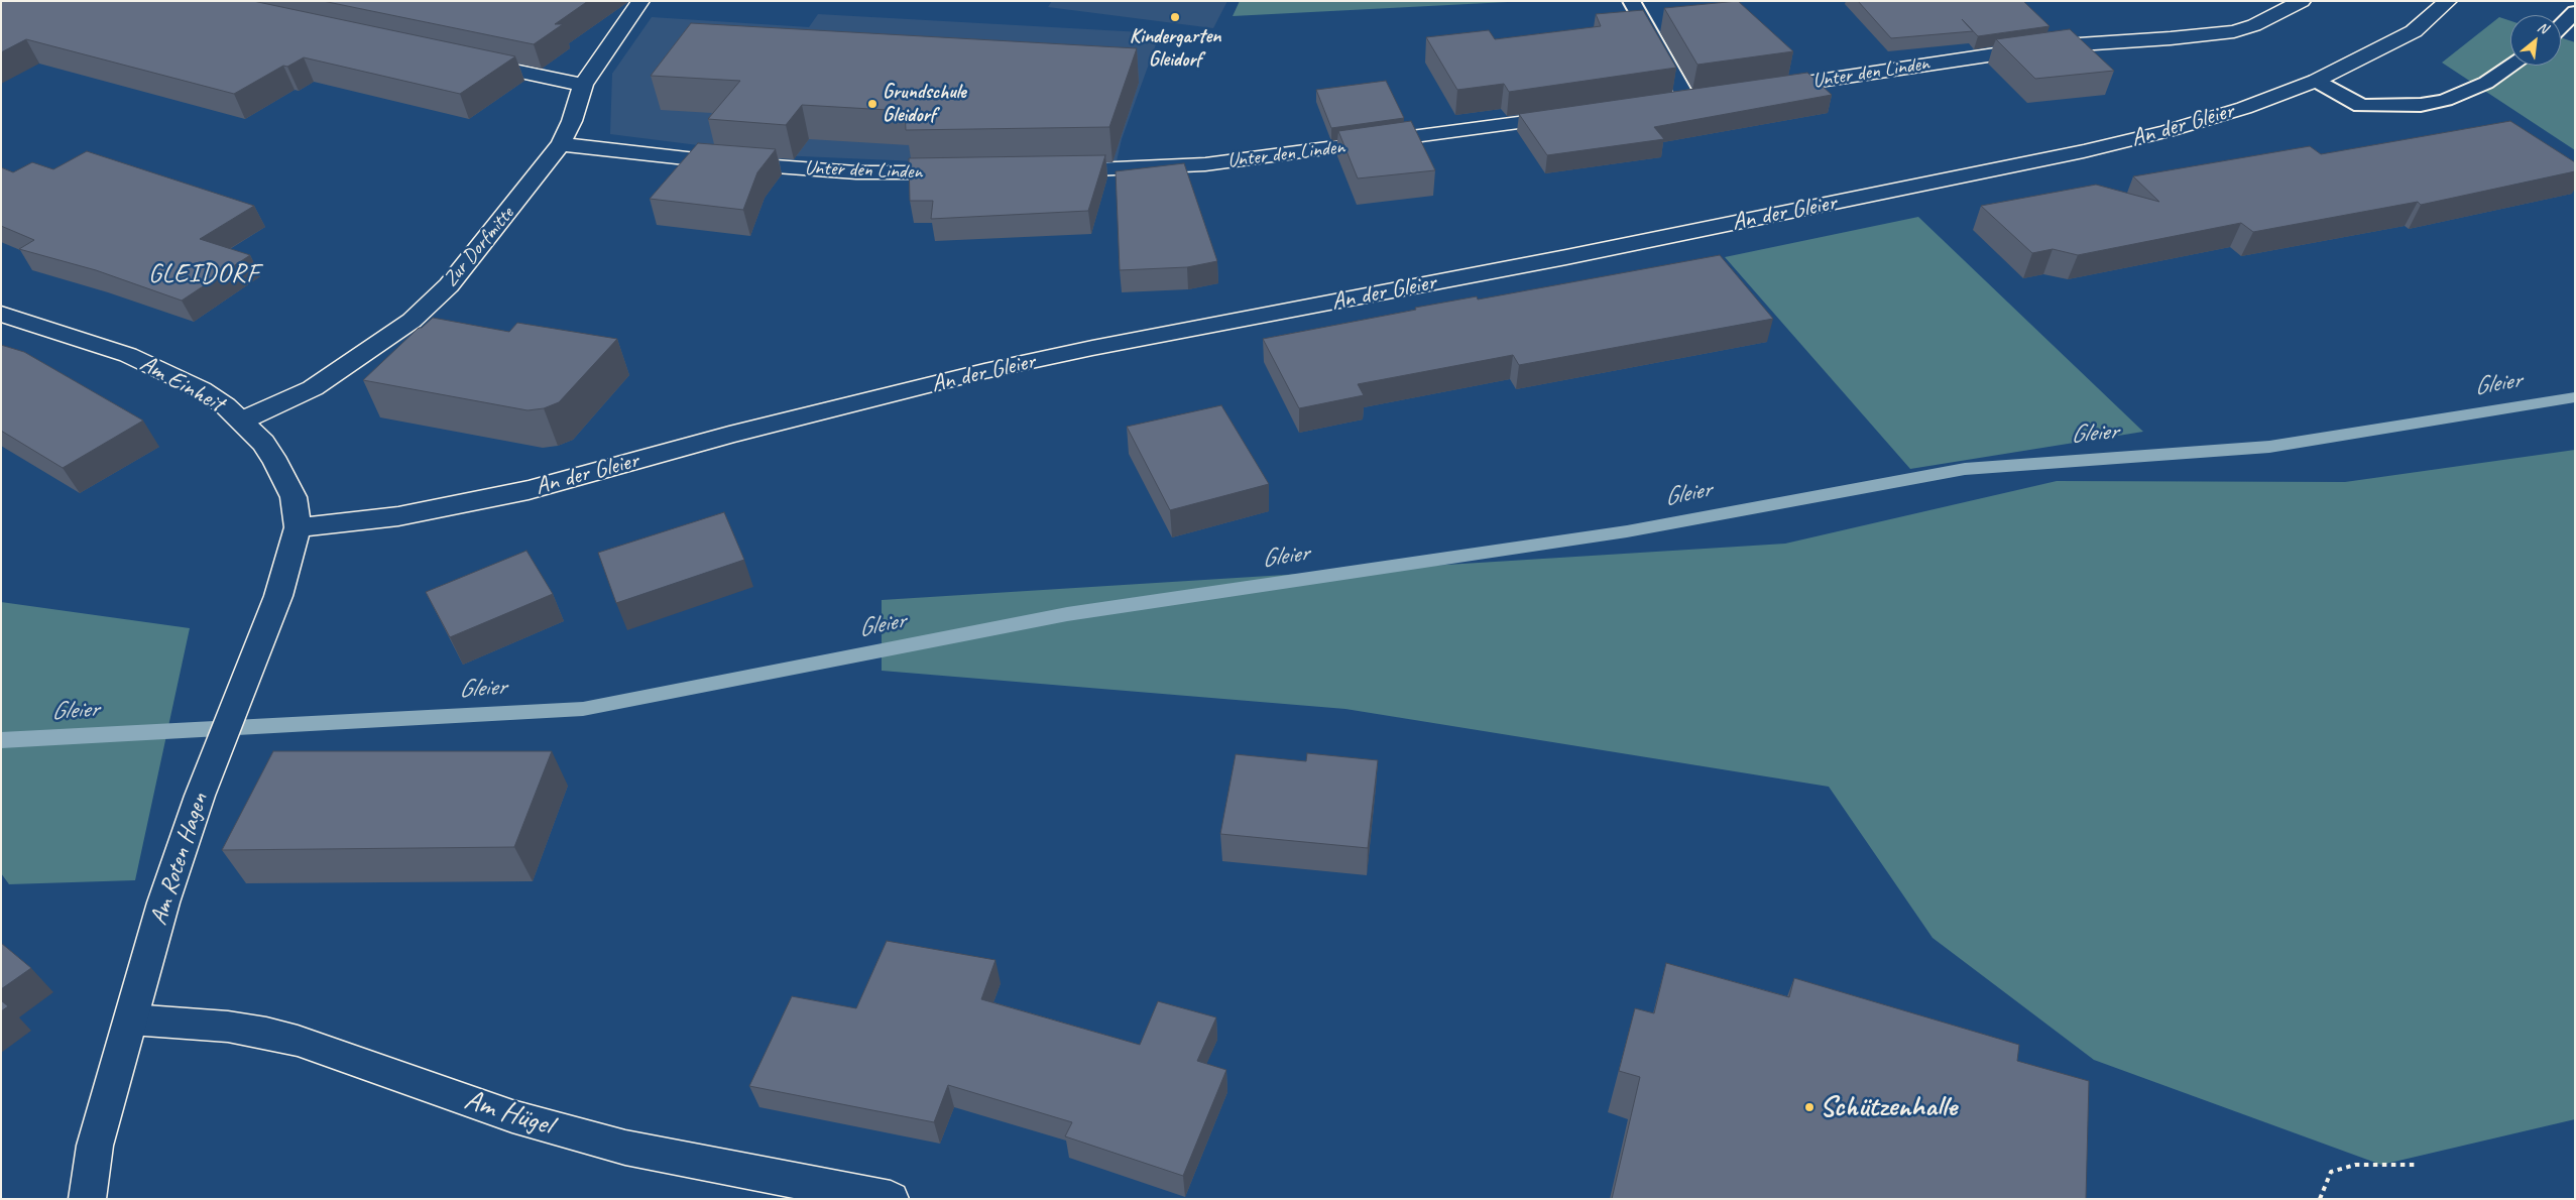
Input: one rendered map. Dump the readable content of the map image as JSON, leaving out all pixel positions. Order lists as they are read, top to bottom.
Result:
{
  "streets": {
    "main road": [
      "Unter den Linden",
      "An der Gleier",
      "Zur Dorfmitte",
      "Am Einheit",
      "Am Roten Hagen",
      "Am Hügel"
    ]
  },
  "crossings": [
    ["Unter den Linden", "Zur Dorfmitte"],
    ["An der Gleier", "Am Einheit"],
    ["An der Gleier", "Am Roten Hagen"],
    ["Zur Dorfmitte", "Am Einheit"],
    ["Am Einheit", "Am Roten Hagen"],
    ["Am Roten Hagen", "Am Hügel"]
  ],
  "districts": ["GLEIDORF"],
  "water": ["Gleier"],
  "places": ["Kindergarten Gleidorf", "Grundschule Gleidorf", "Schützenhalle"],
  "north": "top right"
}
